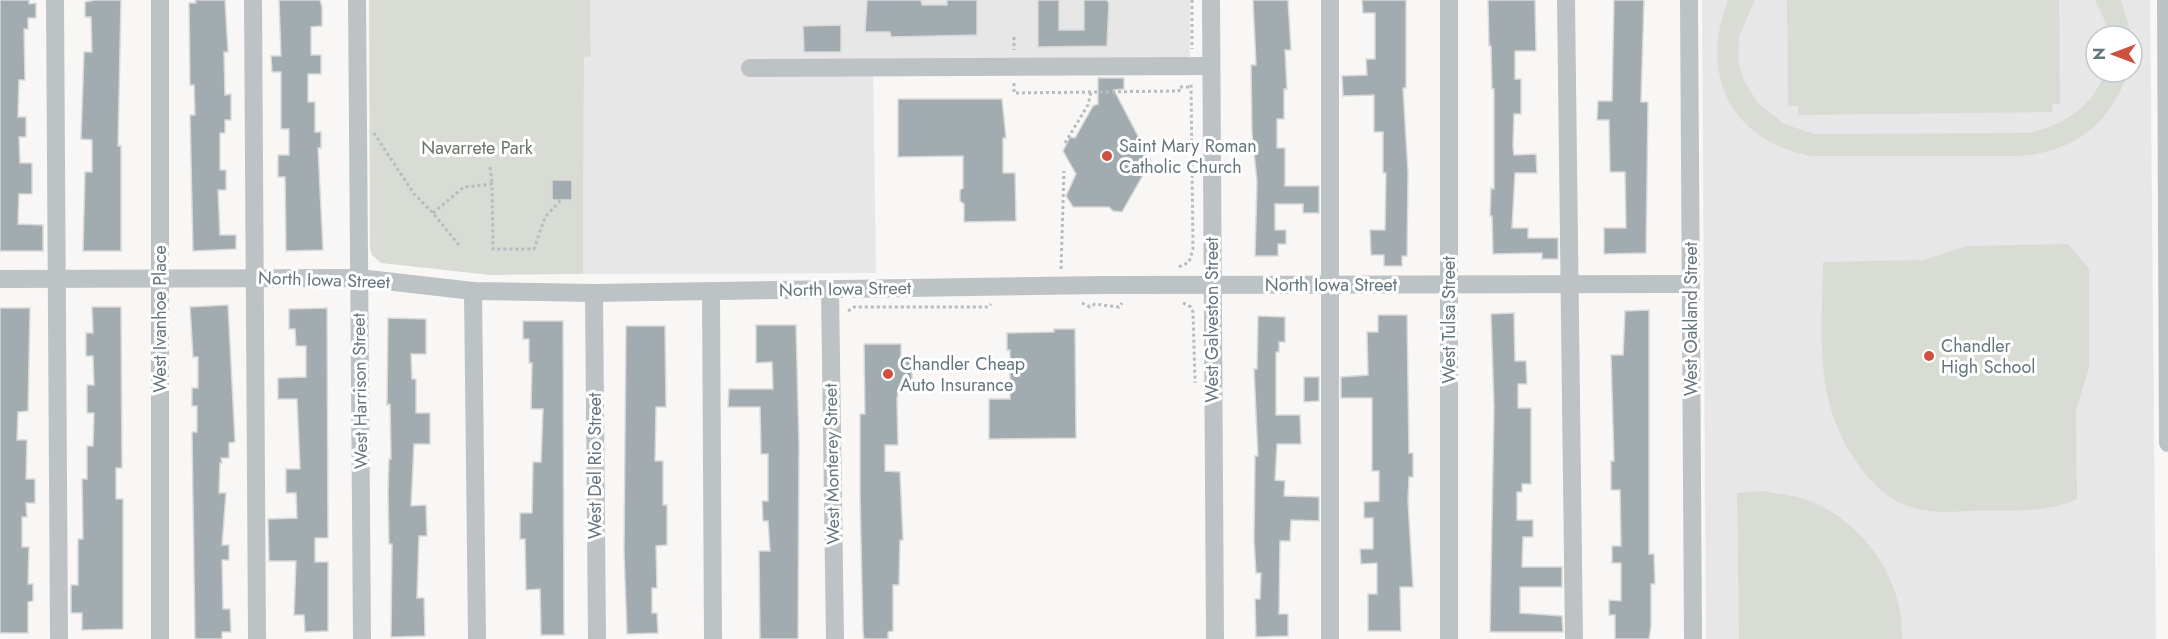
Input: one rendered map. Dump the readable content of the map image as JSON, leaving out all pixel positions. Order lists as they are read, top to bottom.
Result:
{
  "streets": {
    "street": [
      "North Iowa Street",
      "West Ivanhoe Place",
      "West Oakland Street",
      "West Galveston Street",
      "West Tulsa Street",
      "West Harrison Street",
      "West Monterey Street",
      "West Del Rio Street"
    ]
  },
  "crossings": [
    ["North Iowa Street", "West Ivanhoe Place"],
    ["North Iowa Street", "West Oakland Street"],
    ["North Iowa Street", "West Galveston Street"],
    ["North Iowa Street", "West Tulsa Street"],
    ["North Iowa Street", "West Harrison Street"],
    ["North Iowa Street", "West Monterey Street"],
    ["North Iowa Street", "West Del Rio Street"]
  ],
  "parks": ["Navarrete Park"],
  "places": ["Saint Mary Roman Catholic Church", "Chandler High School", "Chandler Cheap Auto Insurance"],
  "north": "left"
}
